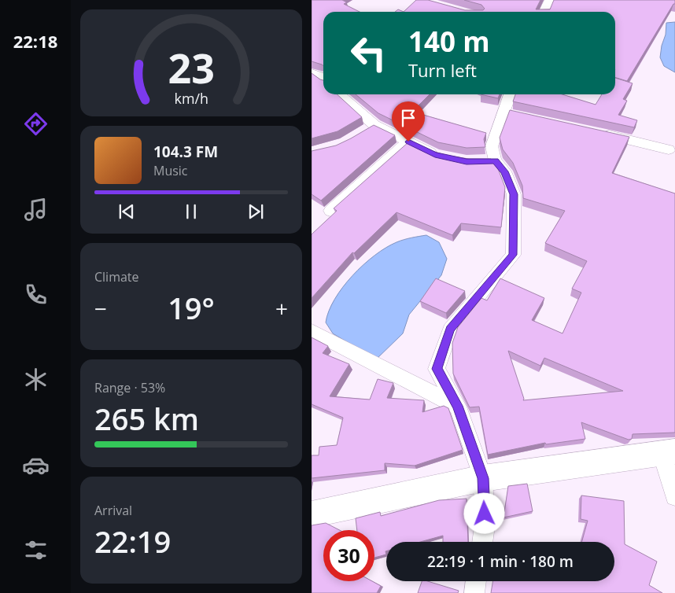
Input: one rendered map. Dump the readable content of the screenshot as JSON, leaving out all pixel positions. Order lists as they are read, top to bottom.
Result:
{
  "page": {
    "tabs": "22:18",
    "turn": ["140 m", "Turn left"],
    "song": ["104.3 FM", "Music"],
    "tile": [
      "Climate",
      ["Range · 53%", "265 km"],
      ["Arrival", "22:19"]
    ],
    "heat": ["−", "19°", "+"],
    "limit": "30",
    "trip": "22:19 · 1 min · 180 m",
    "gauge": ["23", "km/h"]
  }
}
